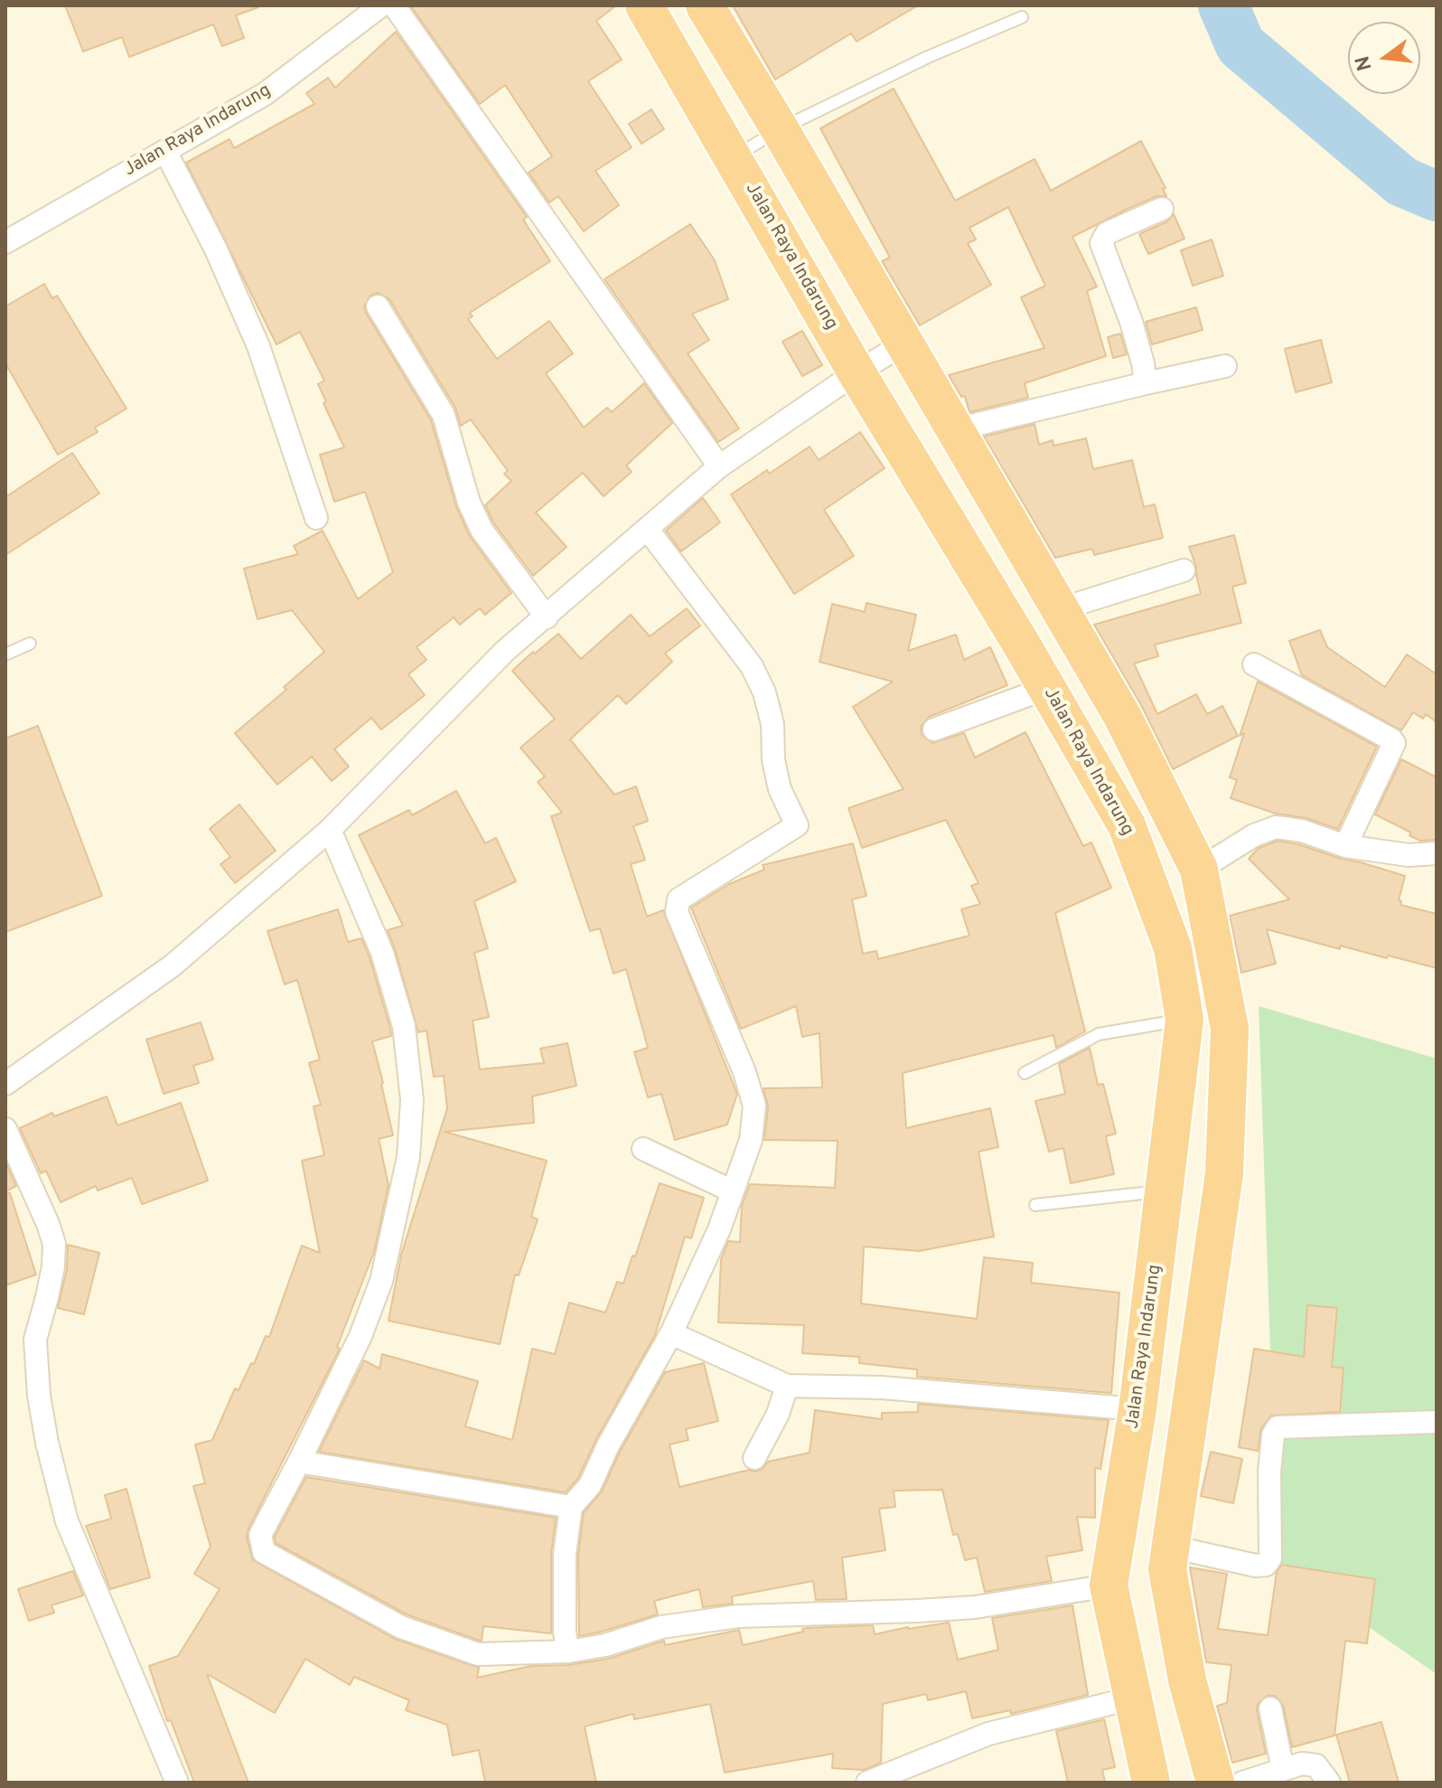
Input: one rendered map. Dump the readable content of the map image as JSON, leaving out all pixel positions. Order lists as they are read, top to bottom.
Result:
{
  "streets": {
    "highway": ["Jalan Raya Indarung"]
  },
  "north": "left"
}
